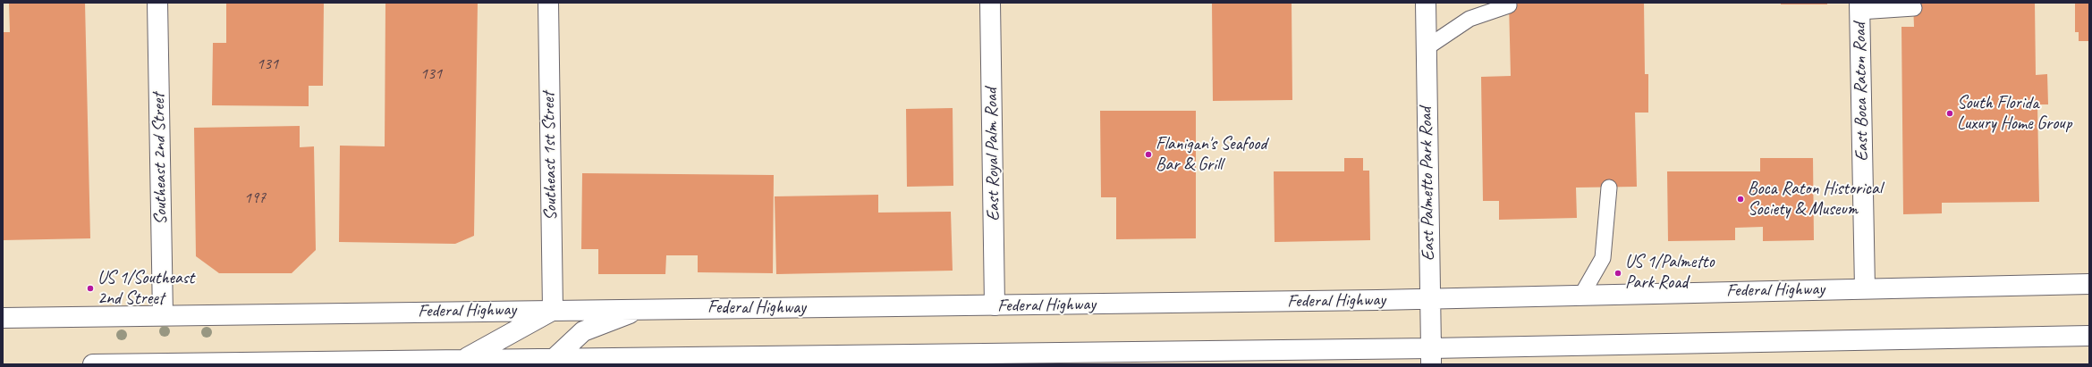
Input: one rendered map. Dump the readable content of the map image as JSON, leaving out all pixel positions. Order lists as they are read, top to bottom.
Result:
{
  "streets": {
    "main road": [
      "East Boca Raton Road",
      "East Royal Palm Road",
      "Southeast 1st Street",
      "Southeast 2nd Street",
      "East Palmetto Park Road",
      "Federal Highway"
    ]
  },
  "crossings": [
    ["East Boca Raton Road", "Federal Highway"],
    ["East Royal Palm Road", "Federal Highway"],
    ["Southeast 1st Street", "Federal Highway"],
    ["Southeast 2nd Street", "Federal Highway"],
    ["East Palmetto Park Road", "Federal Highway"]
  ],
  "places": [
    "South Florida Luxury Home Group",
    "Flanigan's Seafood Bar & Grill",
    "Boca Raton Historical Society & Museum",
    "US 1/Palmetto Park Road",
    "US 1/Southeast 2nd Street"
  ],
  "house_numbers": ["131", "131", "197"]
}
